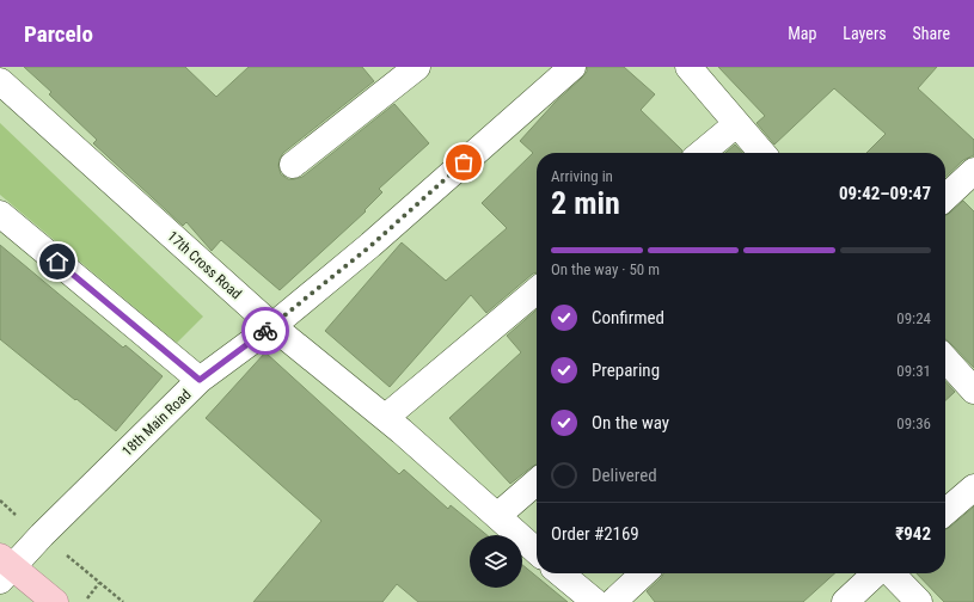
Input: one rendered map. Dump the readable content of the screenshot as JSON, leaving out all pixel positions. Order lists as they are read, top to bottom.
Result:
{
  "streets": {
    "street": ["17th Cross Road", "18th Main Road"]
  },
  "crossings": [
    ["17th Cross Road", "18th Main Road"]
  ],
  "page": {
    "header": "Parcelo",
    "nav": ["Map", "Layers", "Share"],
    "heading": ["2 min", "Arriving in", "09:42–09:47"],
    "panel": ["Order #2169", "₹942"],
    "bar": "On the way · 50 m",
    "list": [
      ["Confirmed", "09:24"],
      ["Preparing", "09:31"],
      ["On the way", "09:36"],
      "Delivered"
    ]
  }
}
